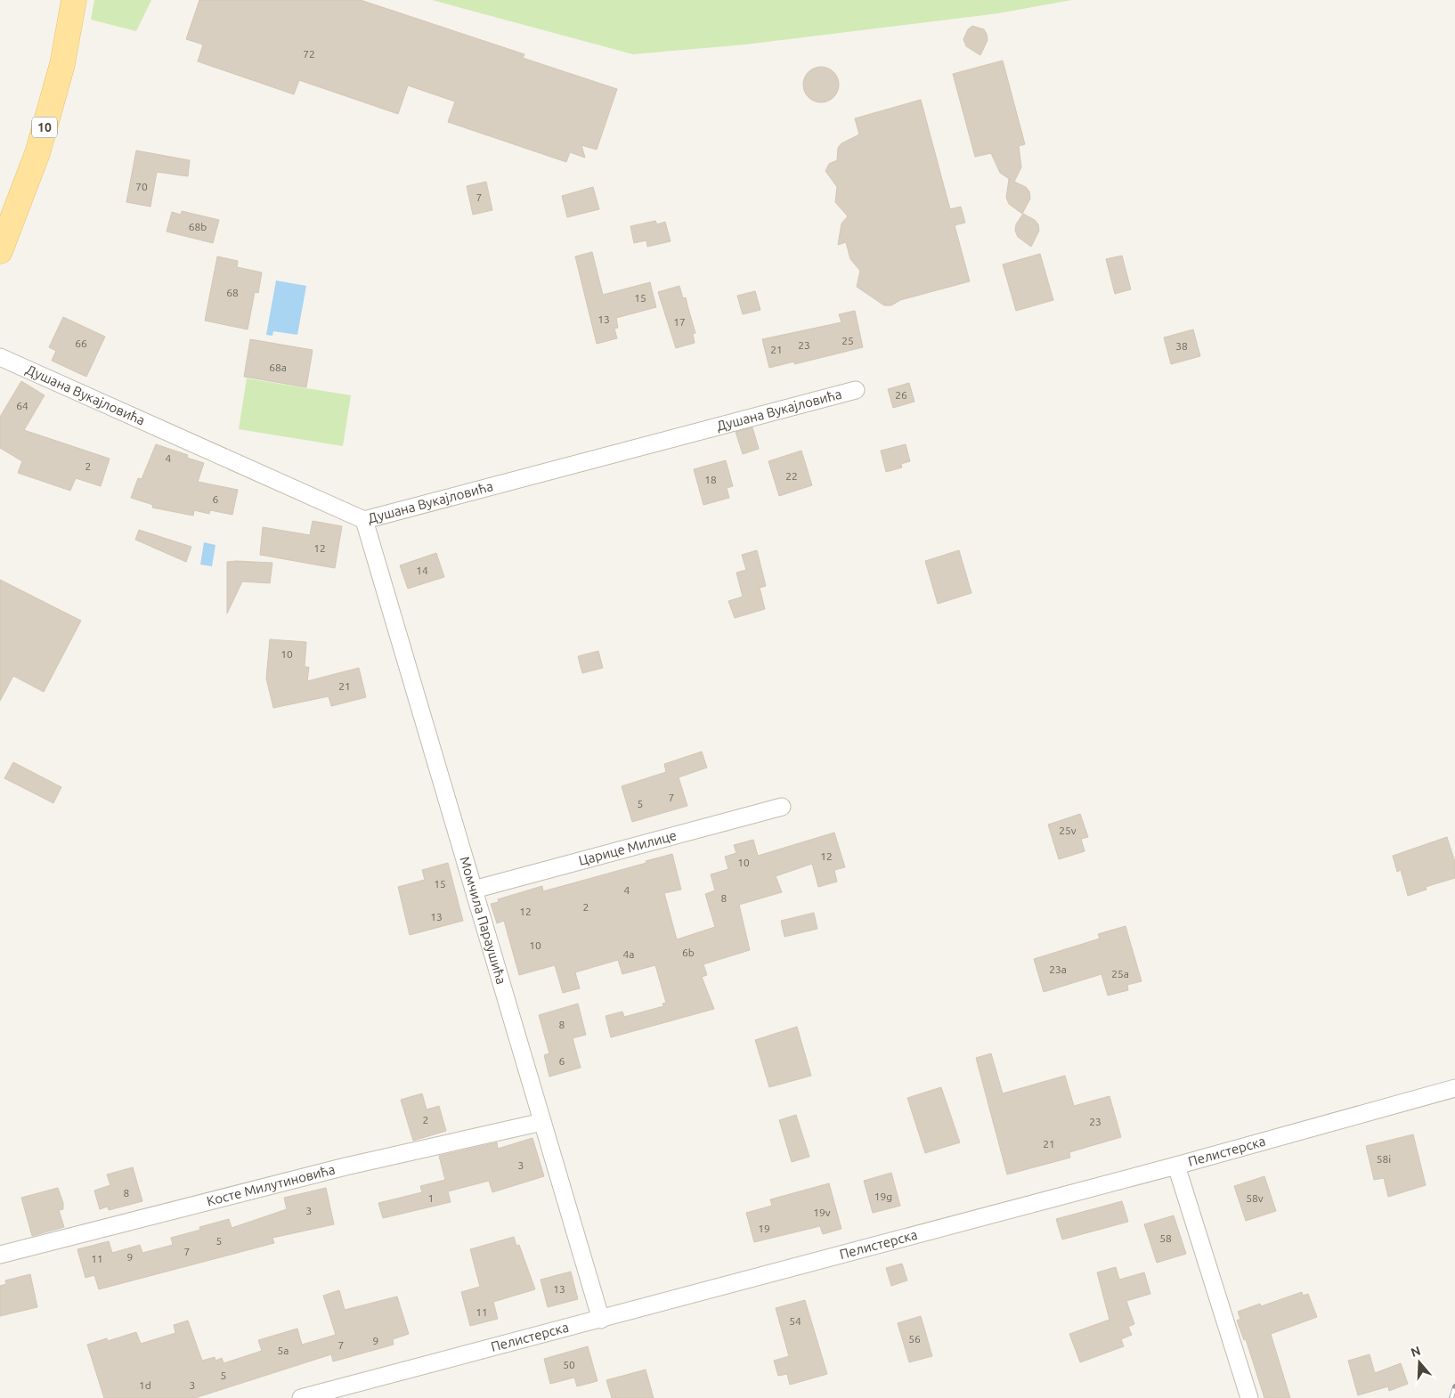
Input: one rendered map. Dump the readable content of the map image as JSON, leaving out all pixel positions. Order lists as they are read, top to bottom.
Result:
{
  "streets": {
    "main road": ["10"],
    "street": [
      "Душана Вукајловића",
      "Царице Милице",
      "Момчила Параушића",
      "Пелистерска",
      "Косте Милутиновића"
    ]
  },
  "crossings": [
    ["Душана Вукајловића", "Момчила Параушића"],
    ["Царице Милице", "Момчила Параушића"],
    ["Момчила Параушића", "Пелистерска"],
    ["Момчила Параушића", "Косте Милутиновића"]
  ],
  "house_numbers": [
    "72",
    "70",
    "7",
    "68b",
    "68",
    "15",
    "13",
    "17",
    "25",
    "66",
    "23",
    "38",
    "21",
    "68a",
    "26",
    "64",
    "4",
    "2",
    "22",
    "18",
    "6",
    "12",
    "14",
    "10",
    "21",
    "7",
    "5",
    "25v",
    "12",
    "10",
    "15",
    "4",
    "8",
    "2",
    "12",
    "13",
    "10",
    "6b",
    "4a",
    "23a",
    "25a",
    "8",
    "6",
    "2",
    "23",
    "21",
    "58i",
    "3",
    "8",
    "19g",
    "1",
    "58v",
    "3",
    "19v",
    "19",
    "58",
    "5",
    "7",
    "9",
    "11",
    "13",
    "11",
    "54",
    "56",
    "9",
    "7",
    "5a",
    "50",
    "5",
    "1d",
    "3"
  ],
  "north": "top"
}
